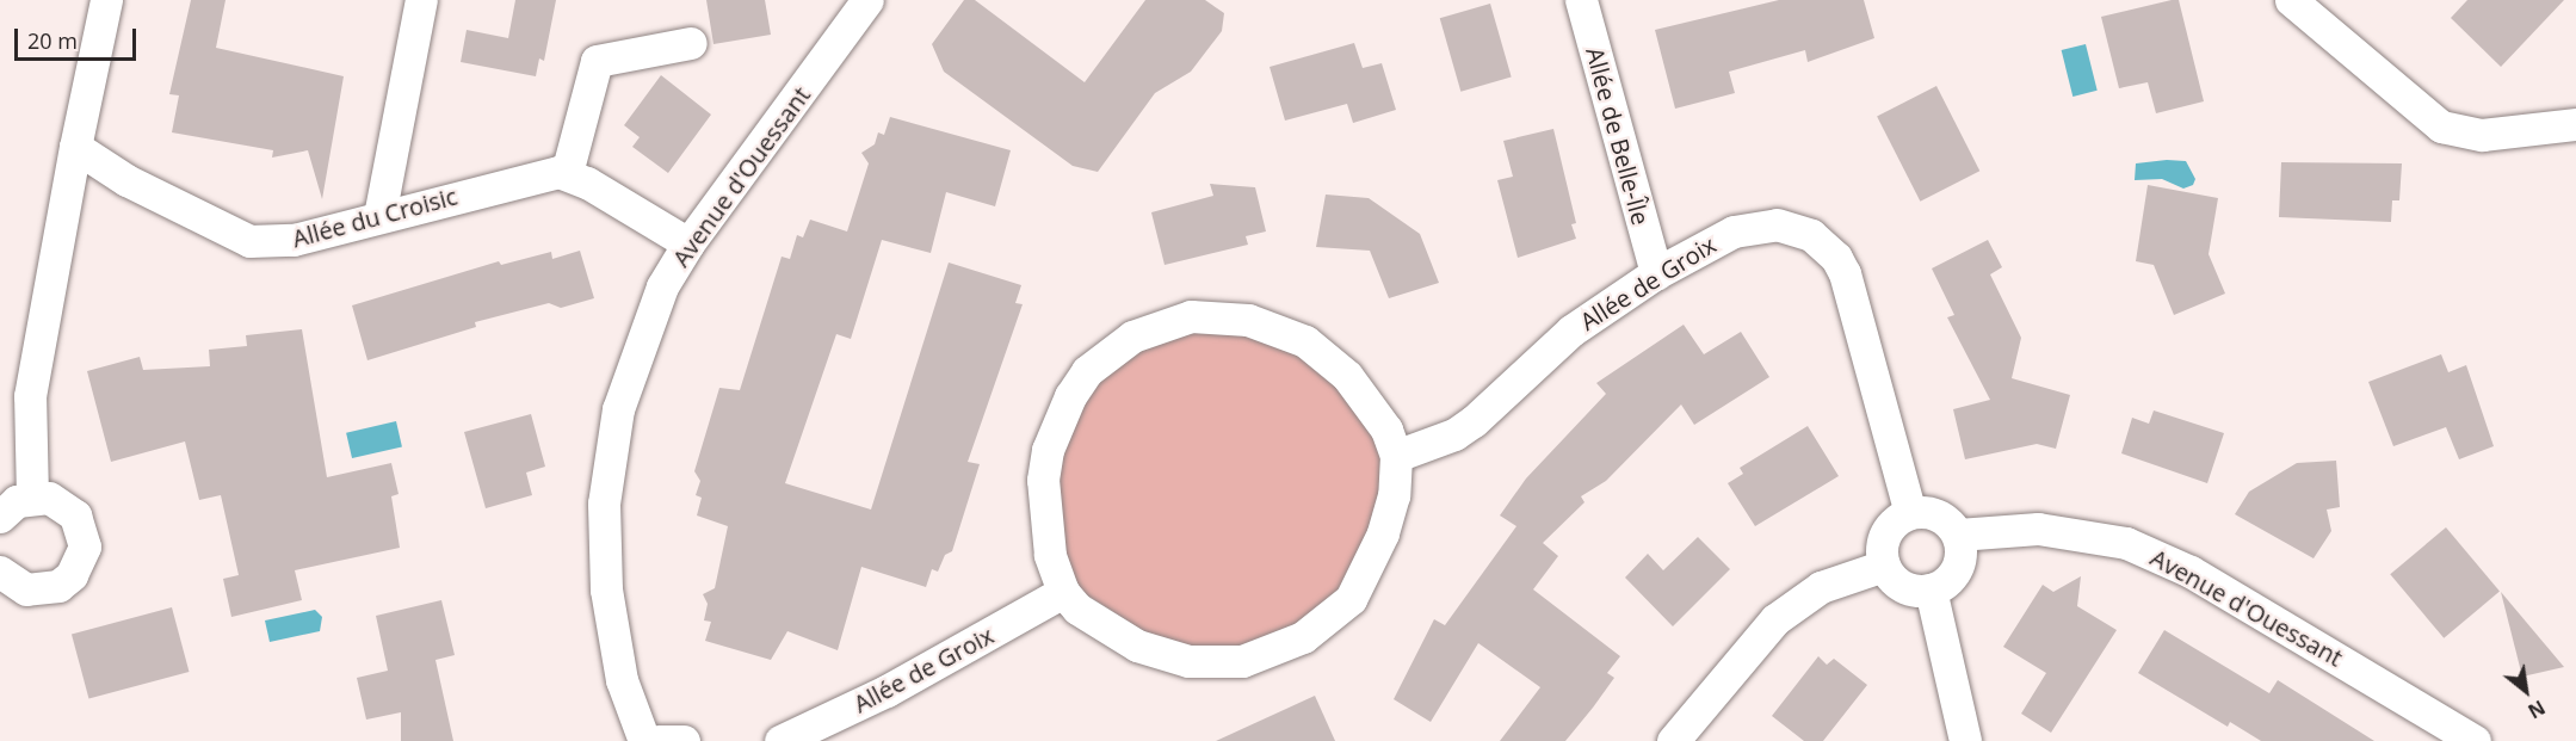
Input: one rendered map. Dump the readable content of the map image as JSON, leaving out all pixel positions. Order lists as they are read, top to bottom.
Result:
{
  "streets": {
    "street": [
      "Allée de Belle-Île",
      "Avenue d'Ouessant",
      "Allée du Croisic",
      "Allée de Groix"
    ]
  },
  "crossings": [
    ["Allée de Belle-Île", "Allée de Groix"],
    ["Avenue d'Ouessant", "Allée de Groix"]
  ],
  "scale_bar": "20 m",
  "north": "bottom right"
}
